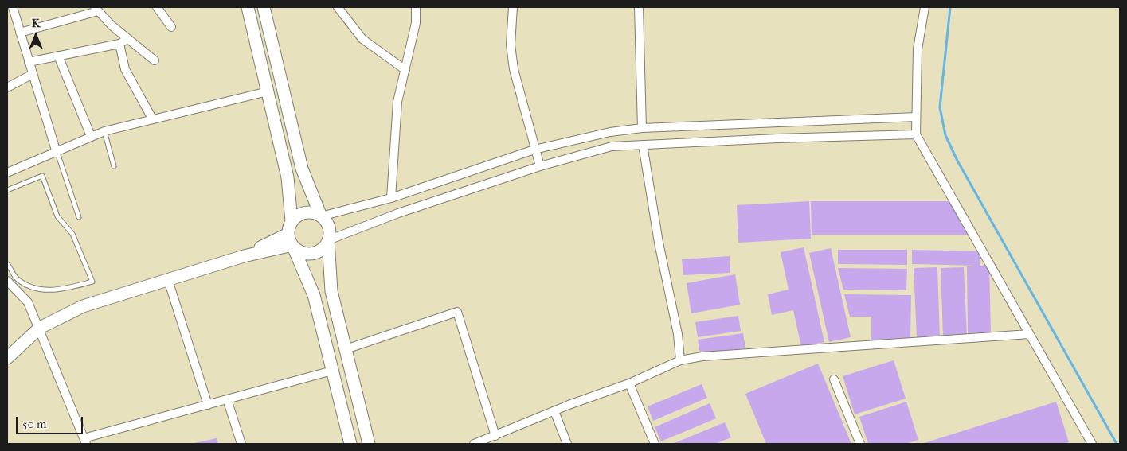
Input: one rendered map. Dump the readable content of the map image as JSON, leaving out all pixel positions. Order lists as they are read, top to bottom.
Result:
{
  "scale_bar": "50 m",
  "north": "top"
}
